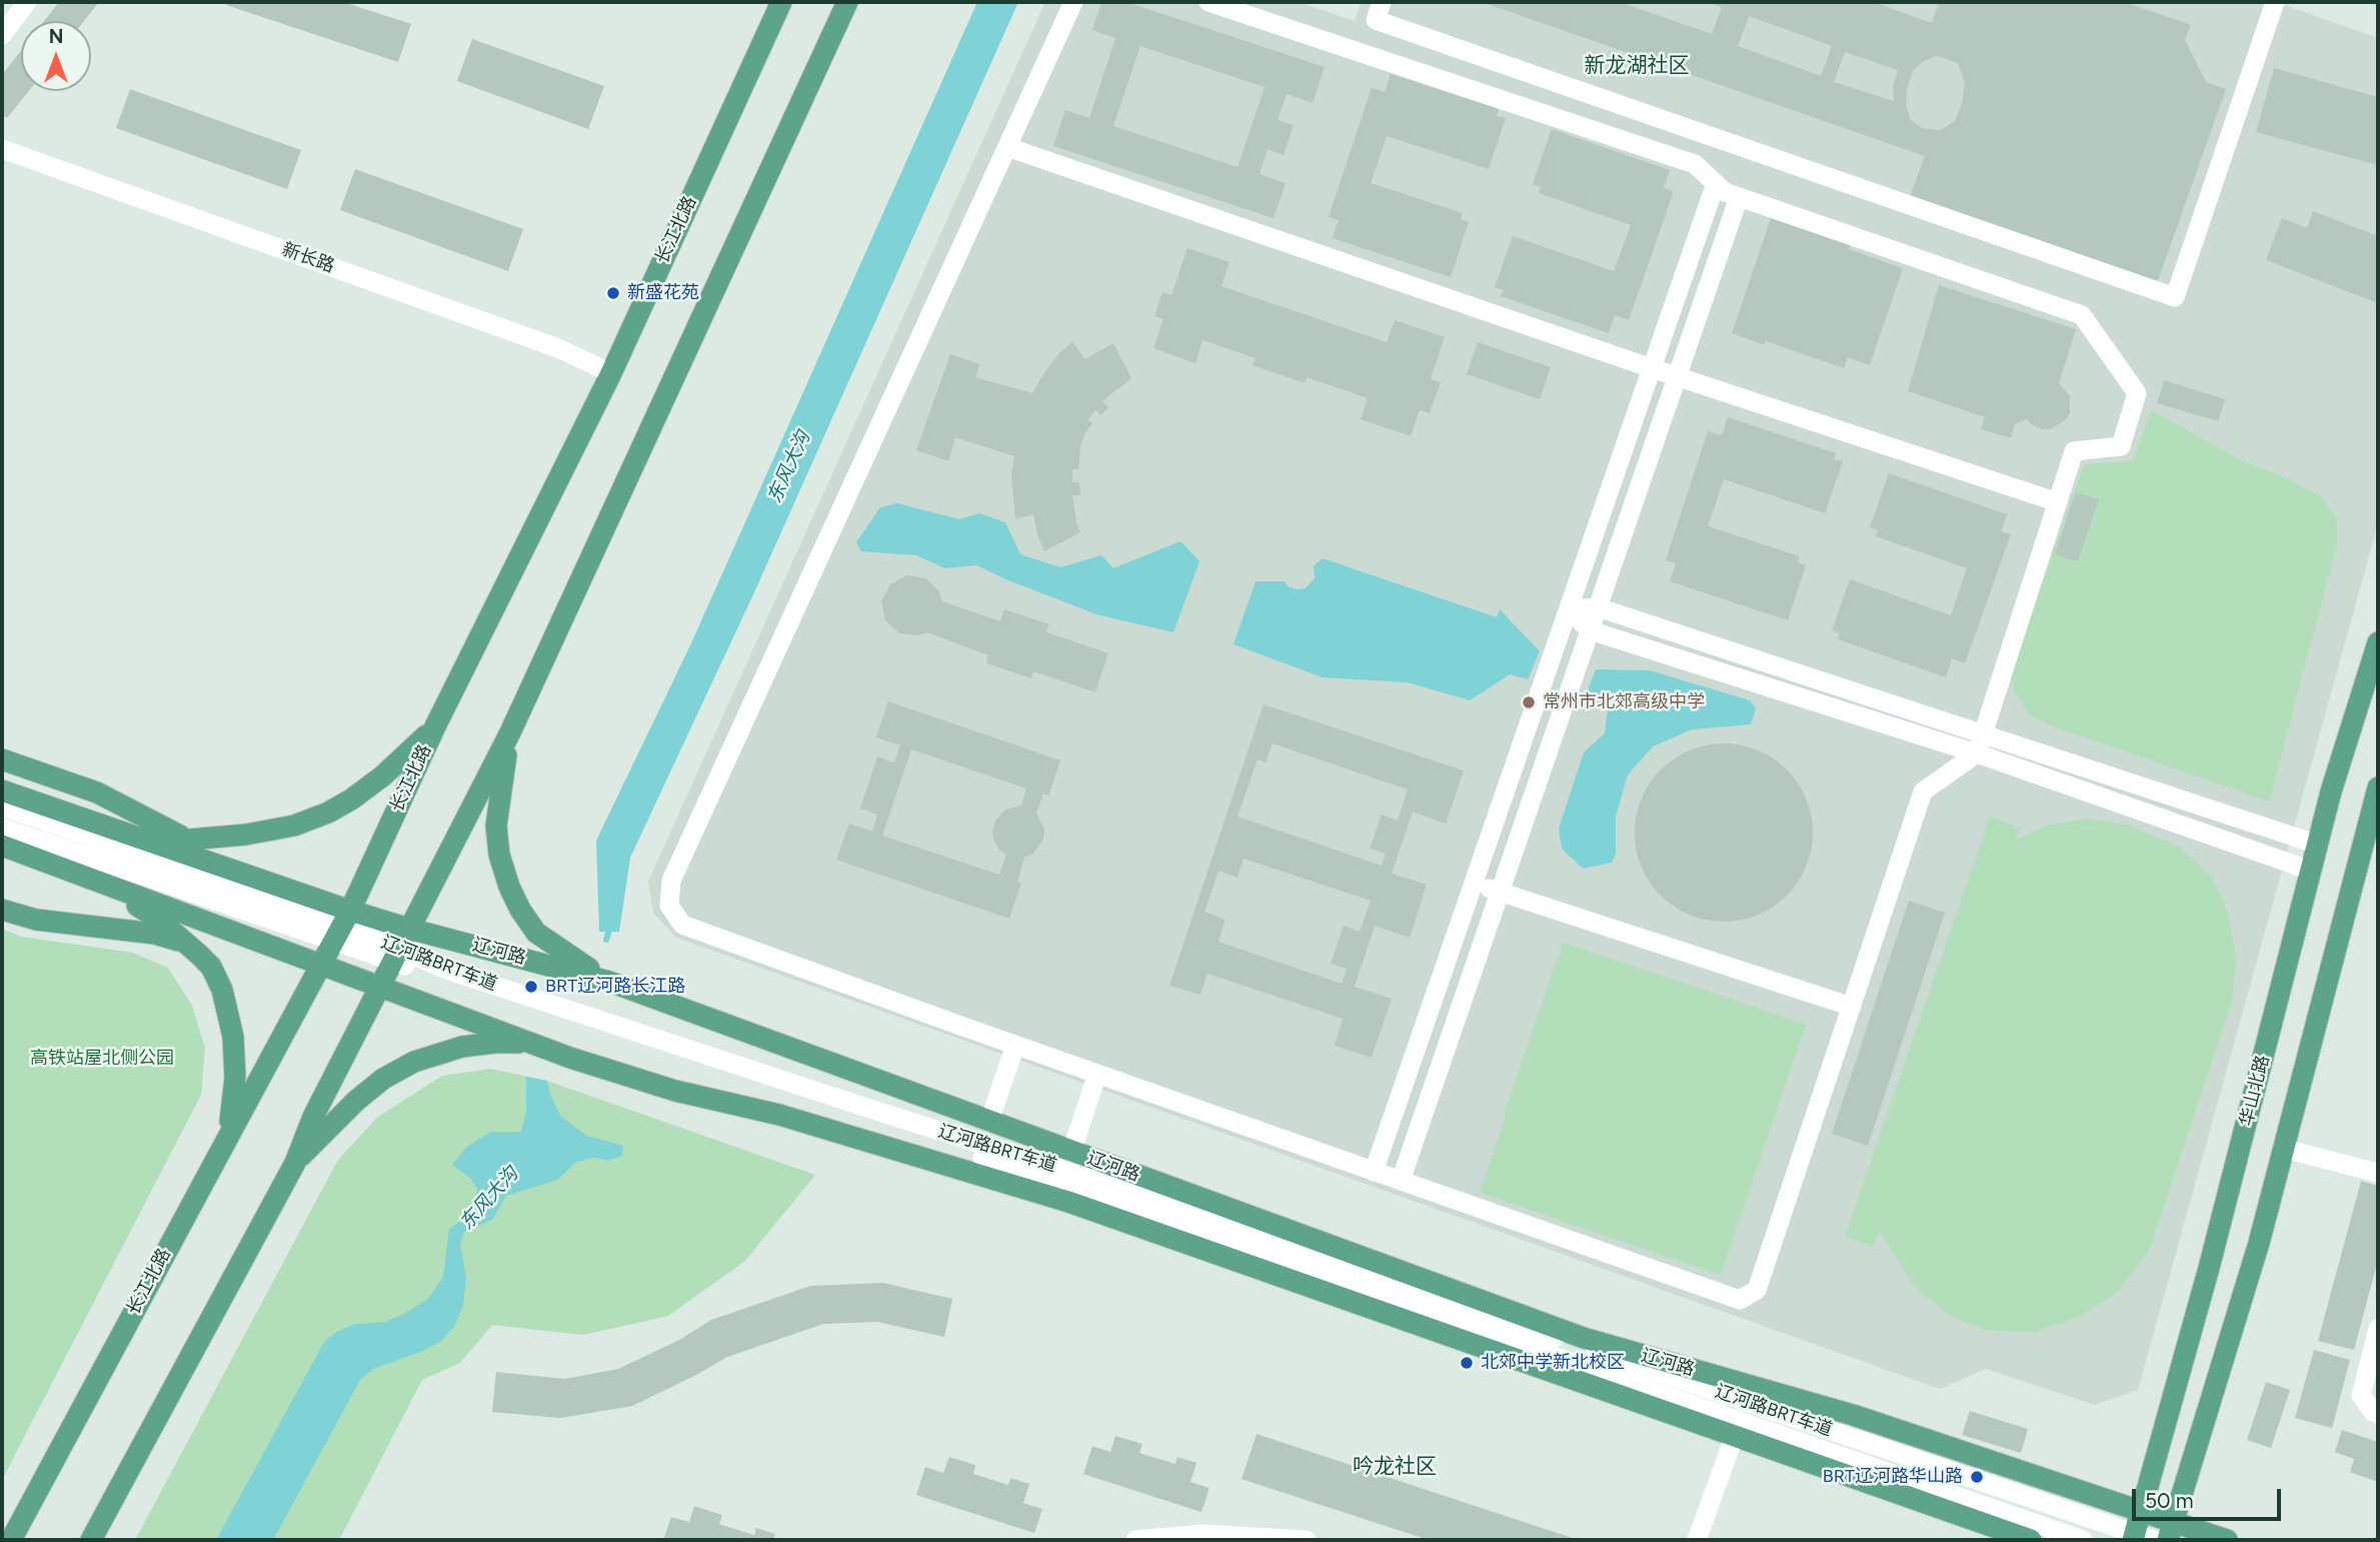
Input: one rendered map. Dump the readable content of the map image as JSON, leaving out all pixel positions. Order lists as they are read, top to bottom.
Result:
{
  "streets": {
    "main road": ["长江北路", "辽河路", "华山北路"],
    "street": ["新长路", "辽河路BRT车道"]
  },
  "crossings": [
    ["长江北路", "新长路"],
    ["长江北路", "辽河路"],
    ["长江北路", "辽河路BRT车道"],
    ["辽河路", "辽河路BRT车道"],
    ["辽河路", "华山北路"],
    ["辽河路BRT车道", "华山北路"]
  ],
  "districts": ["新龙湖社区", "吟龙社区"],
  "water": ["东风大沟"],
  "parks": ["高铁站屋北侧公园"],
  "places": [
    "新盛花苑",
    "常州市北郊高级中学",
    "BRT辽河路长江路",
    "北郊中学新北校区",
    "BRT辽河路华山路"
  ],
  "scale_bar": "50 m",
  "north": "top"
}
